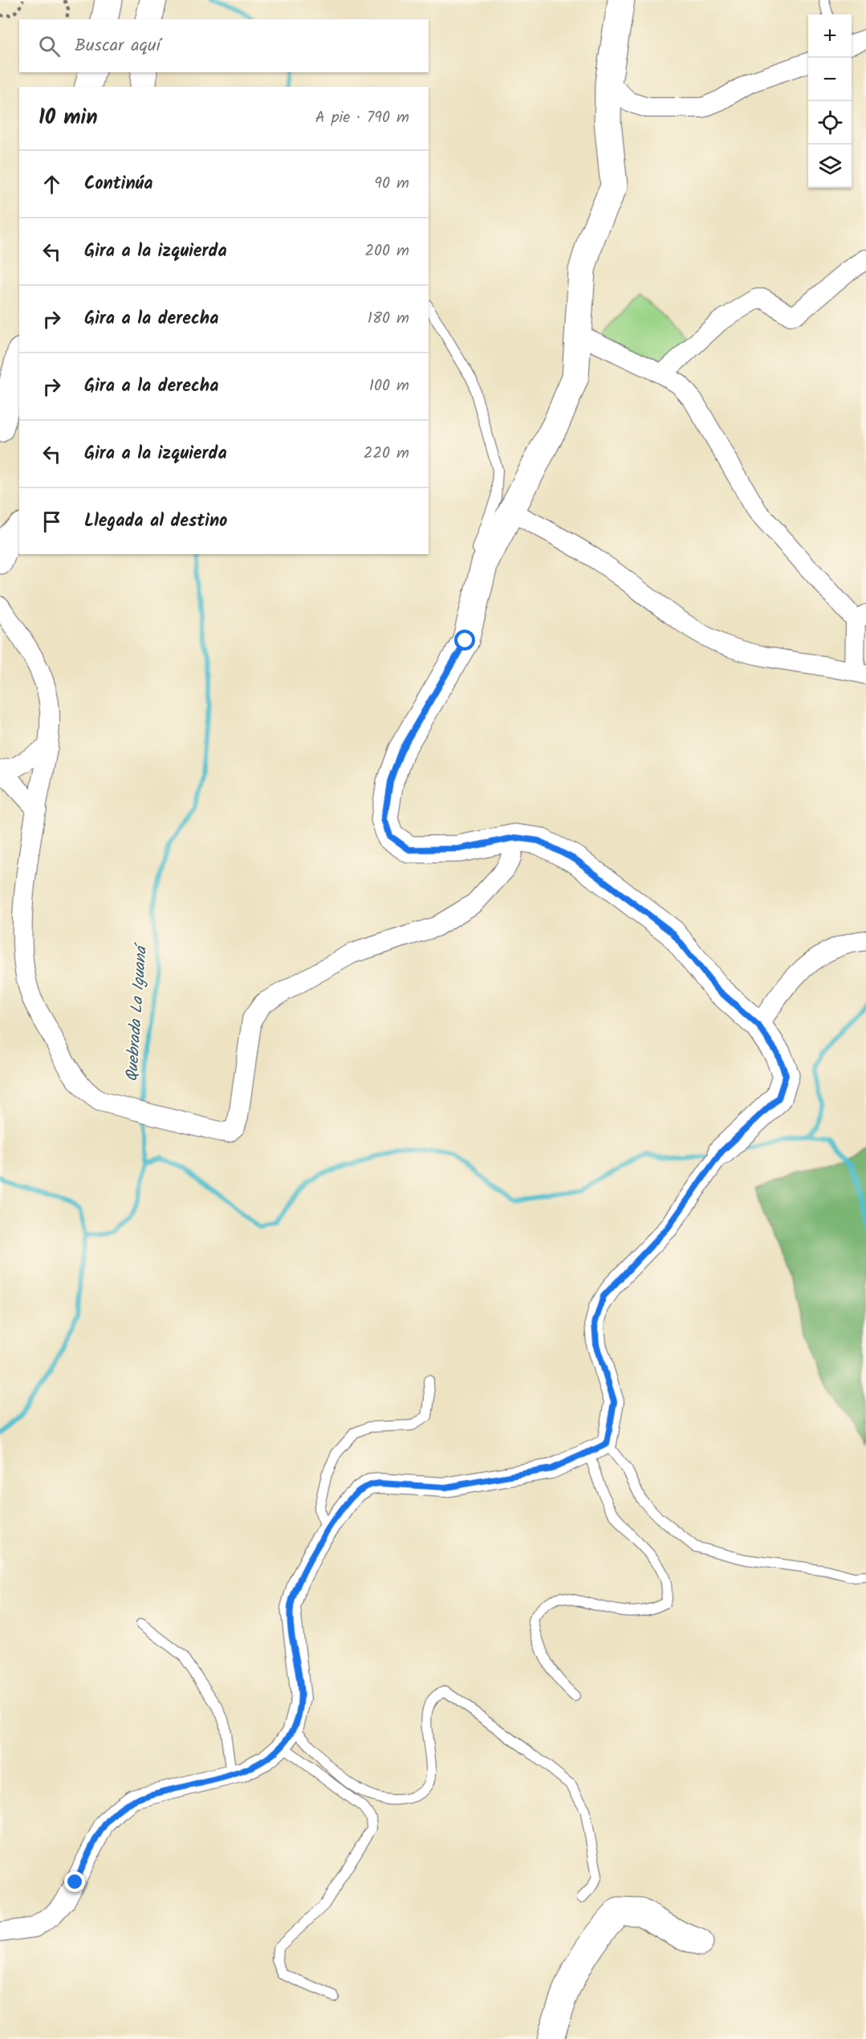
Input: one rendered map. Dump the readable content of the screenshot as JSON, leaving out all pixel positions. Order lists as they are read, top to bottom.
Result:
{
  "water": ["Quebrada La Iguaná"],
  "page": {
    "map_buttons": ["+", "−"],
    "search": "Buscar aquí",
    "heading": ["10 min", "A pie · 790 m"],
    "list": [
      ["Continúa", "90 m"],
      ["Gira a la izquierda", "200 m"],
      ["Gira a la derecha", "180 m"],
      ["Gira a la derecha", "100 m"],
      ["Gira a la izquierda", "220 m"],
      "Llegada al destino"
    ]
  }
}
